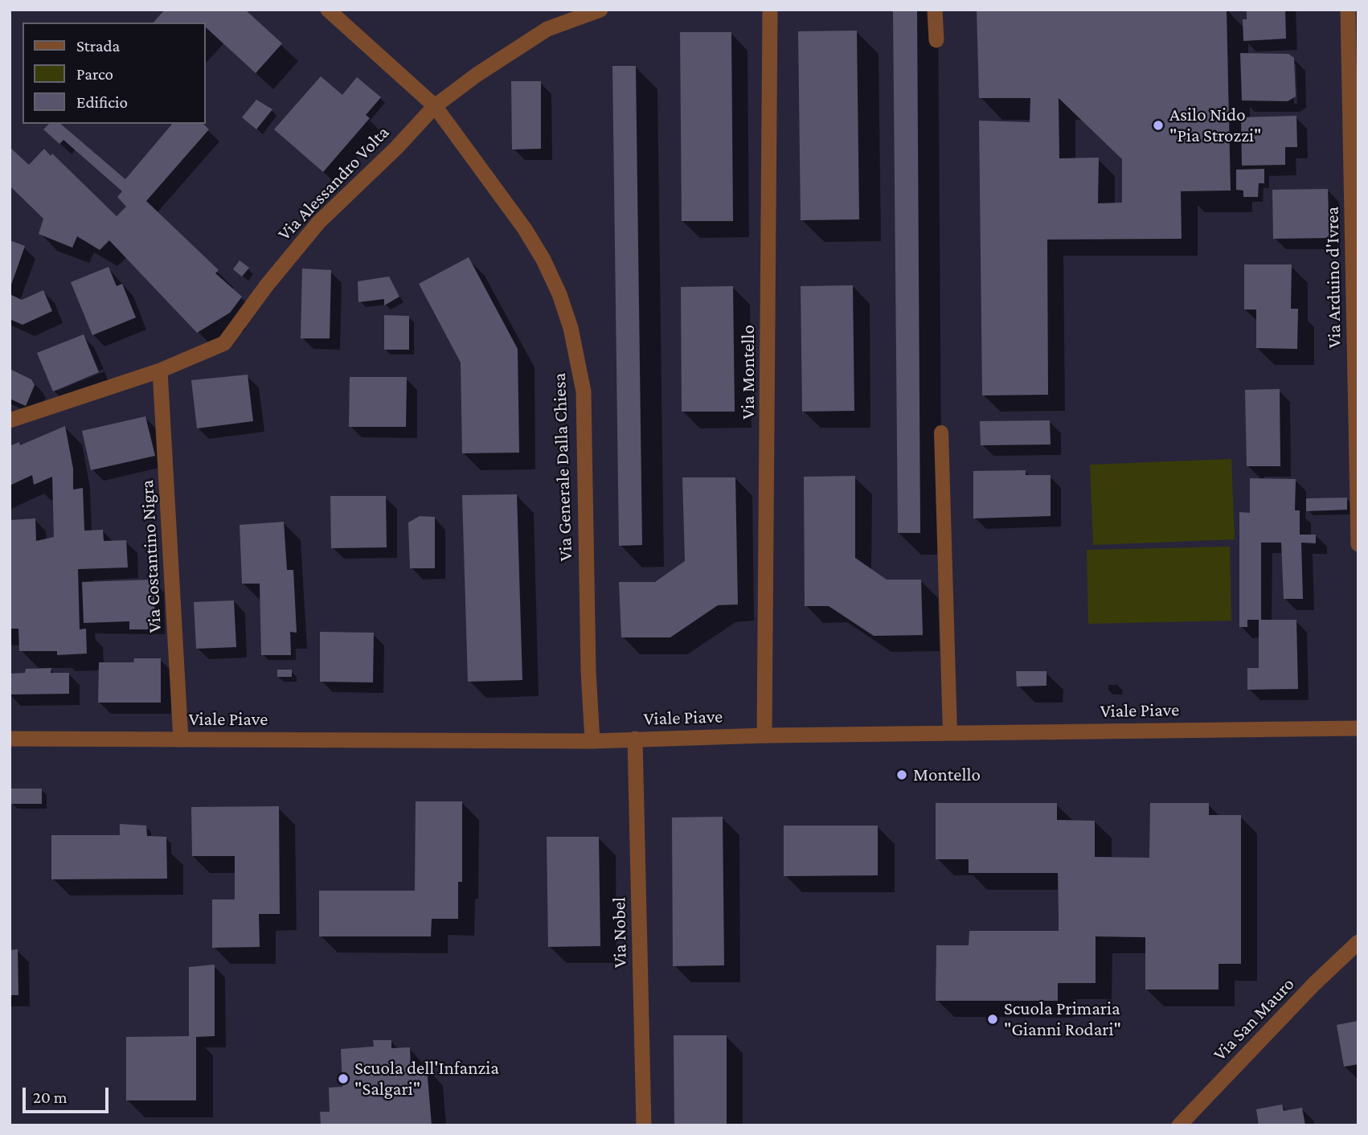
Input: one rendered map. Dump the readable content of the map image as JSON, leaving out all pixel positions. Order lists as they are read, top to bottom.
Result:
{
  "streets": {
    "street": [
      "Via Alessandro Volta",
      "Via Arduino d'Ivrea",
      "Via Montello",
      "Via Generale Dalla Chiesa",
      "Via Costantino Nigra",
      "Viale Piave",
      "Via Nobel",
      "Via San Mauro"
    ]
  },
  "crossings": [
    ["Via Alessandro Volta", "Via Generale Dalla Chiesa"],
    ["Via Alessandro Volta", "Via Costantino Nigra"],
    ["Via Montello", "Viale Piave"],
    ["Via Generale Dalla Chiesa", "Viale Piave"],
    ["Via Costantino Nigra", "Viale Piave"],
    ["Viale Piave", "Via Nobel"]
  ],
  "places": [
    "Asilo Nido \"Pia Strozzi\"",
    "Montello",
    "Scuola Primaria \"Gianni Rodari\"",
    "Scuola dell'Infanzia \"Salgari\""
  ],
  "legend": ["Strada", "Parco", "Edificio"],
  "scale_bar": "20 m"
}
